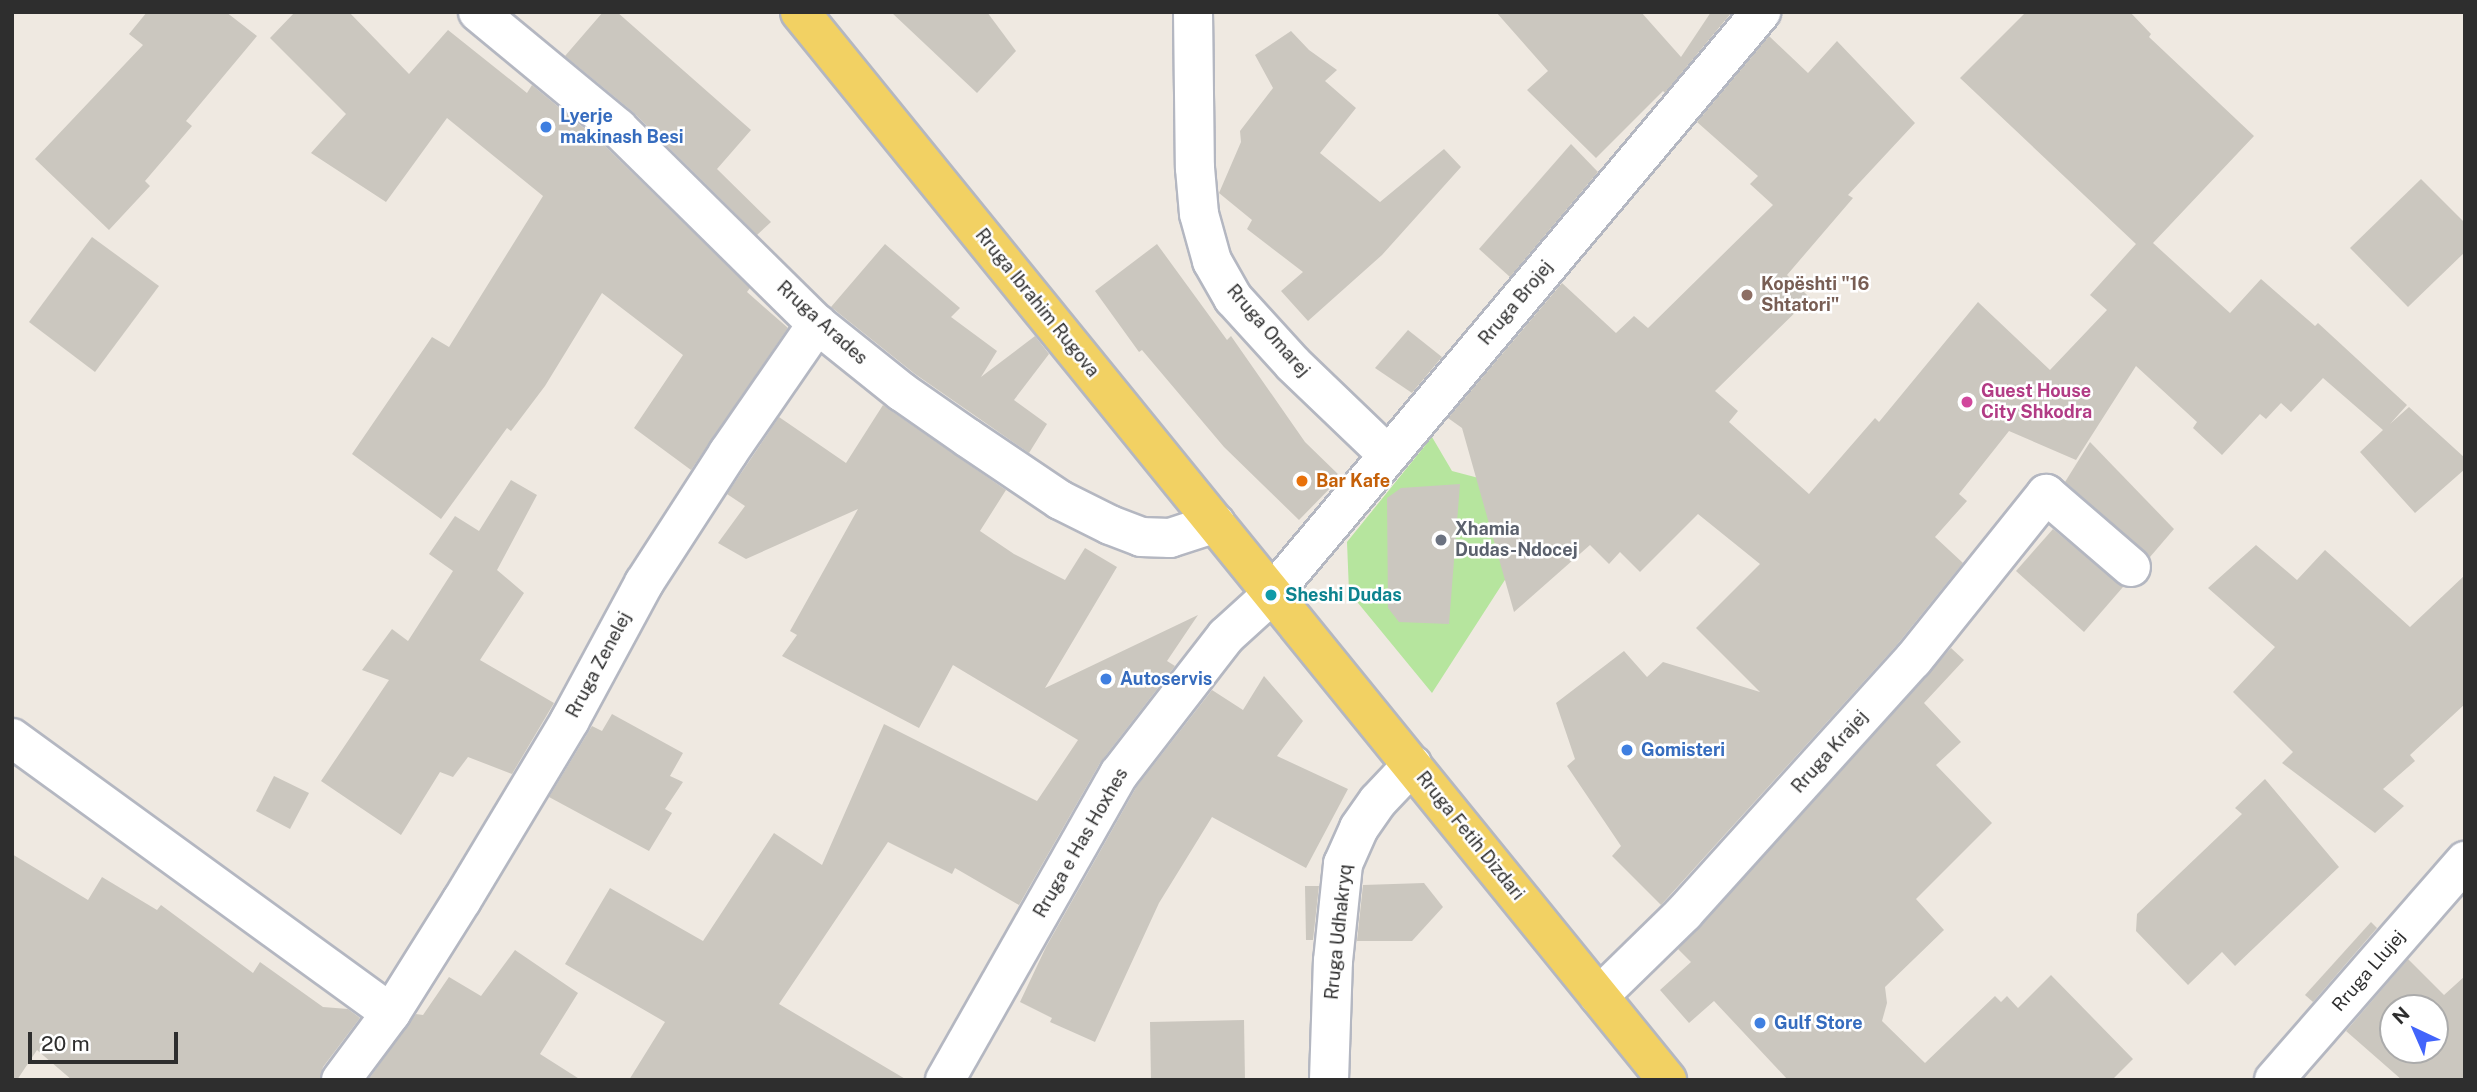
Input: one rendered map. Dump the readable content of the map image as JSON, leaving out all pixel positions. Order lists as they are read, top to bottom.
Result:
{
  "streets": {
    "main road": ["Rruga Ibrahim Rugova", "Rruga Fetih Dizdari"],
    "street": [
      "Rruga Brojej",
      "Rruga Arades",
      "Rruga Omarej",
      "Rruga Zenelej",
      "Rruga Krajej",
      "Rruga e Has Hoxhes",
      "Rruga Udhakryq",
      "Rruga Llujej"
    ]
  },
  "crossings": [
    ["Rruga Ibrahim Rugova", "Rruga Brojej"],
    ["Rruga Ibrahim Rugova", "Rruga Arades"],
    ["Rruga Ibrahim Rugova", "Rruga Fetih Dizdari"],
    ["Rruga Ibrahim Rugova", "Rruga e Has Hoxhes"],
    ["Rruga Brojej", "Rruga Omarej"],
    ["Rruga Brojej", "Rruga Fetih Dizdari"],
    ["Rruga Brojej", "Rruga e Has Hoxhes"],
    ["Rruga Arades", "Rruga Zenelej"],
    ["Rruga Krajej", "Rruga Fetih Dizdari"],
    ["Rruga Fetih Dizdari", "Rruga e Has Hoxhes"],
    ["Rruga Fetih Dizdari", "Rruga Udhakryq"]
  ],
  "places": [
    "Lyerje makinash Besi",
    "Kopështi \"16 Shtatori\"",
    "Guest House City Shkodra",
    "Bar Kafe",
    "Xhamia Dudas-Ndocej",
    "Sheshi Dudas",
    "Autoservis",
    "Gomisteri",
    "Gulf Store"
  ],
  "scale_bar": "20 m",
  "north": "top left"
}
